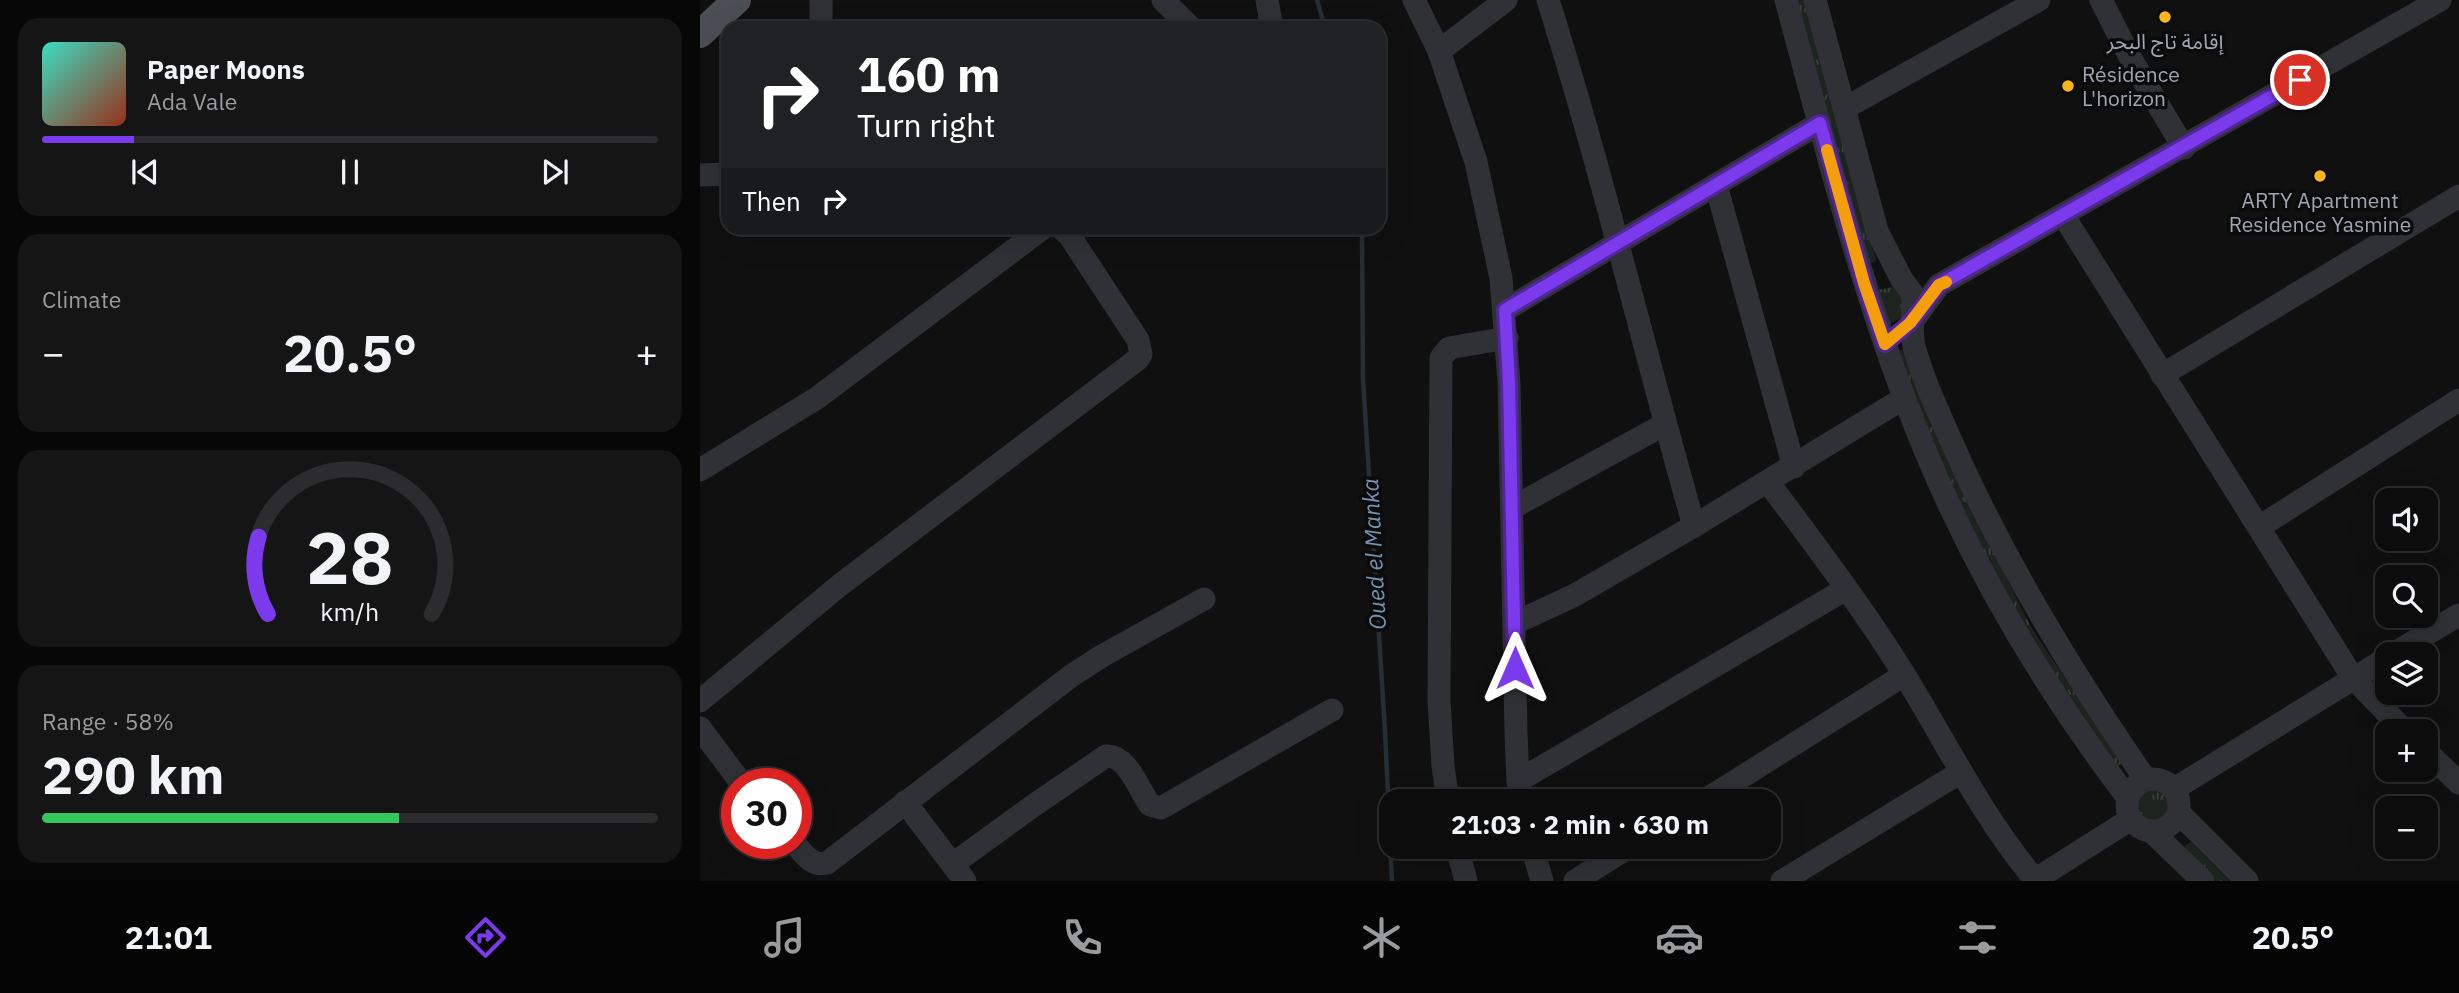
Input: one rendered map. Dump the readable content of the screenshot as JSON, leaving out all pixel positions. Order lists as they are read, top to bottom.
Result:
{
  "water": ["Oued el Manka"],
  "places": ["إقامة تاج البحر", "Résidence L'horizon", "ARTY Apartment Residence Yasmine"],
  "page": {
    "turn": ["160 m", "Turn right"],
    "song": ["Paper Moons", "Ada Vale"],
    "then": "Then",
    "tile": [
      "Climate",
      ["Range · 58%", "290 km"]
    ],
    "heat": ["−", "20.5°", "+"],
    "map_buttons": ["+", "−"],
    "limit": "30",
    "trip": "21:03 · 2 min · 630 m",
    "tabs": ["21:01", "20.5°"],
    "gauge": ["28", "km/h"]
  }
}
